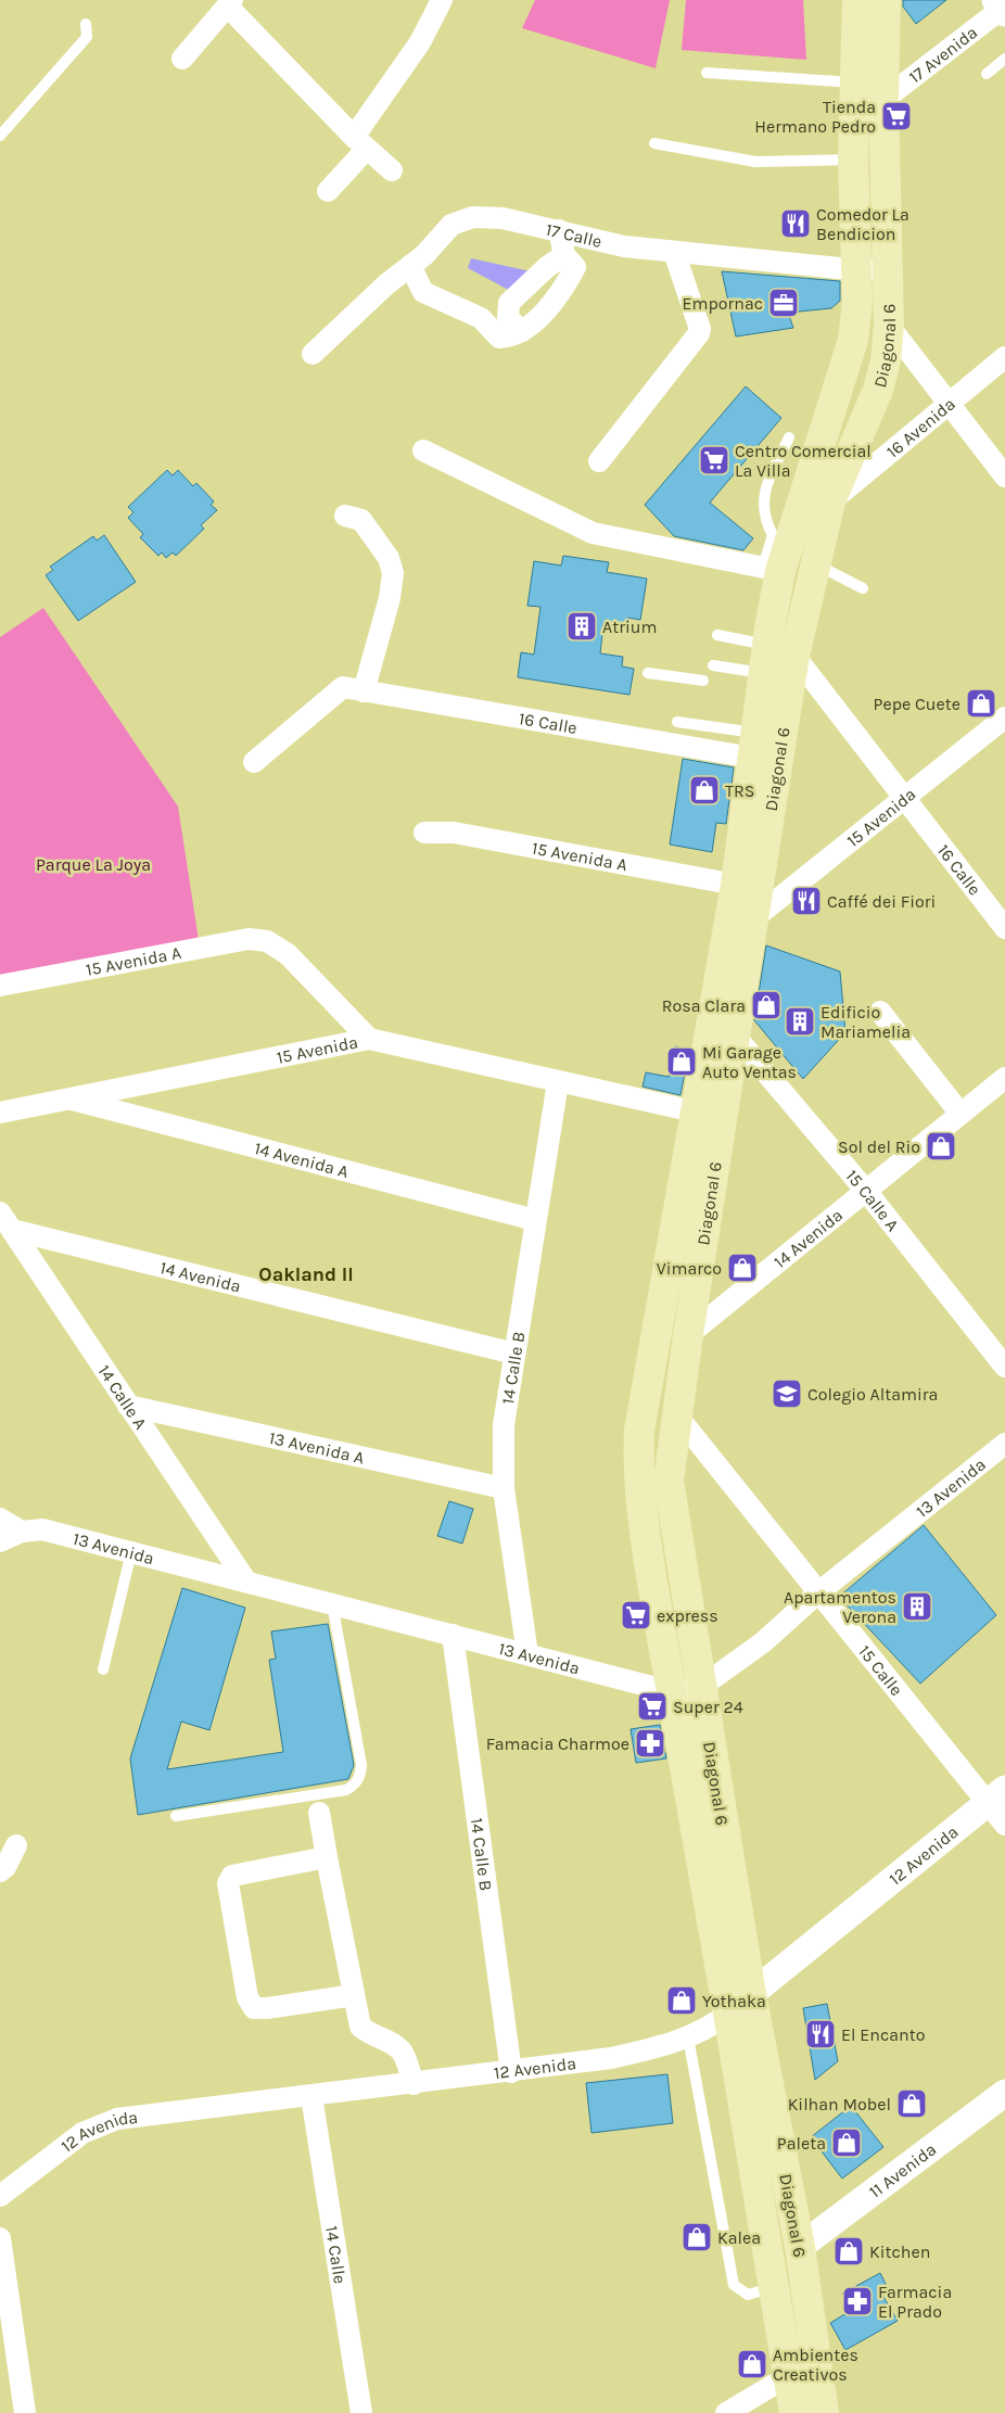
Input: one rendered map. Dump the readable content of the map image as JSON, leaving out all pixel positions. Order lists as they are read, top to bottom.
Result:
{
  "streets": {
    "main road": ["Diagonal 6", "12 Avenida"],
    "street": [
      "17 Avenida",
      "17 Calle",
      "16 Avenida",
      "16 Calle",
      "15 Avenida",
      "15 Avenida A",
      "14 Avenida A",
      "15 Calle A",
      "14 Avenida",
      "14 Calle B",
      "14 Calle A",
      "13 Avenida A",
      "13 Avenida",
      "15 Calle",
      "11 Avenida",
      "14 Calle"
    ]
  },
  "crossings": [
    ["17 Avenida", "Diagonal 6"],
    ["17 Calle", "Diagonal 6"],
    ["Diagonal 6", "16 Avenida"],
    ["Diagonal 6", "16 Calle"],
    ["Diagonal 6", "15 Avenida"],
    ["Diagonal 6", "15 Avenida A"],
    ["Diagonal 6", "15 Calle A"],
    ["Diagonal 6", "14 Avenida"],
    ["Diagonal 6", "13 Avenida"],
    ["Diagonal 6", "15 Calle"],
    ["Diagonal 6", "12 Avenida"],
    ["Diagonal 6", "11 Avenida"],
    ["16 Calle", "15 Avenida"],
    ["15 Avenida", "15 Avenida A"],
    ["15 Avenida", "14 Avenida A"],
    ["15 Avenida", "14 Calle B"],
    ["14 Avenida A", "14 Calle B"],
    ["15 Calle A", "14 Avenida"],
    ["14 Avenida", "14 Calle B"],
    ["14 Avenida", "14 Calle A"],
    ["14 Calle B", "13 Avenida A"],
    ["14 Calle B", "13 Avenida"],
    ["14 Calle B", "12 Avenida"],
    ["14 Calle A", "13 Avenida A"],
    ["14 Calle A", "13 Avenida"],
    ["13 Avenida", "15 Calle"],
    ["15 Calle", "12 Avenida"],
    ["12 Avenida", "14 Calle"]
  ],
  "districts": ["Oakland II"],
  "parks": ["Parque La Joya"],
  "places": {
    "supermarket": [
      "Tienda Hermano Pedro",
      "Centro Comercial La Villa",
      "express",
      "Super 24"
    ],
    "restaurant": ["Comedor La Bendicion", "Caffé dei Fiori", "El Encanto"],
    "office": ["Empornac"],
    "building": ["Atrium", "Edificio Mariamelia", "Apartamentos Verona"],
    "shop": [
      "Pepe Cuete",
      "TRS",
      "Rosa Clara",
      "Mi Garage Auto Ventas",
      "Sol del Rio",
      "Vimarco",
      "Yothaka",
      "Kilhan Mobel",
      "Paleta",
      "Kalea",
      "Kitchen",
      "Ambientes Creativos"
    ],
    "school or university": ["Colegio Altamira"],
    "pharmacy": ["Famacia Charmoe", "Farmacia El Prado"]
  }
}
